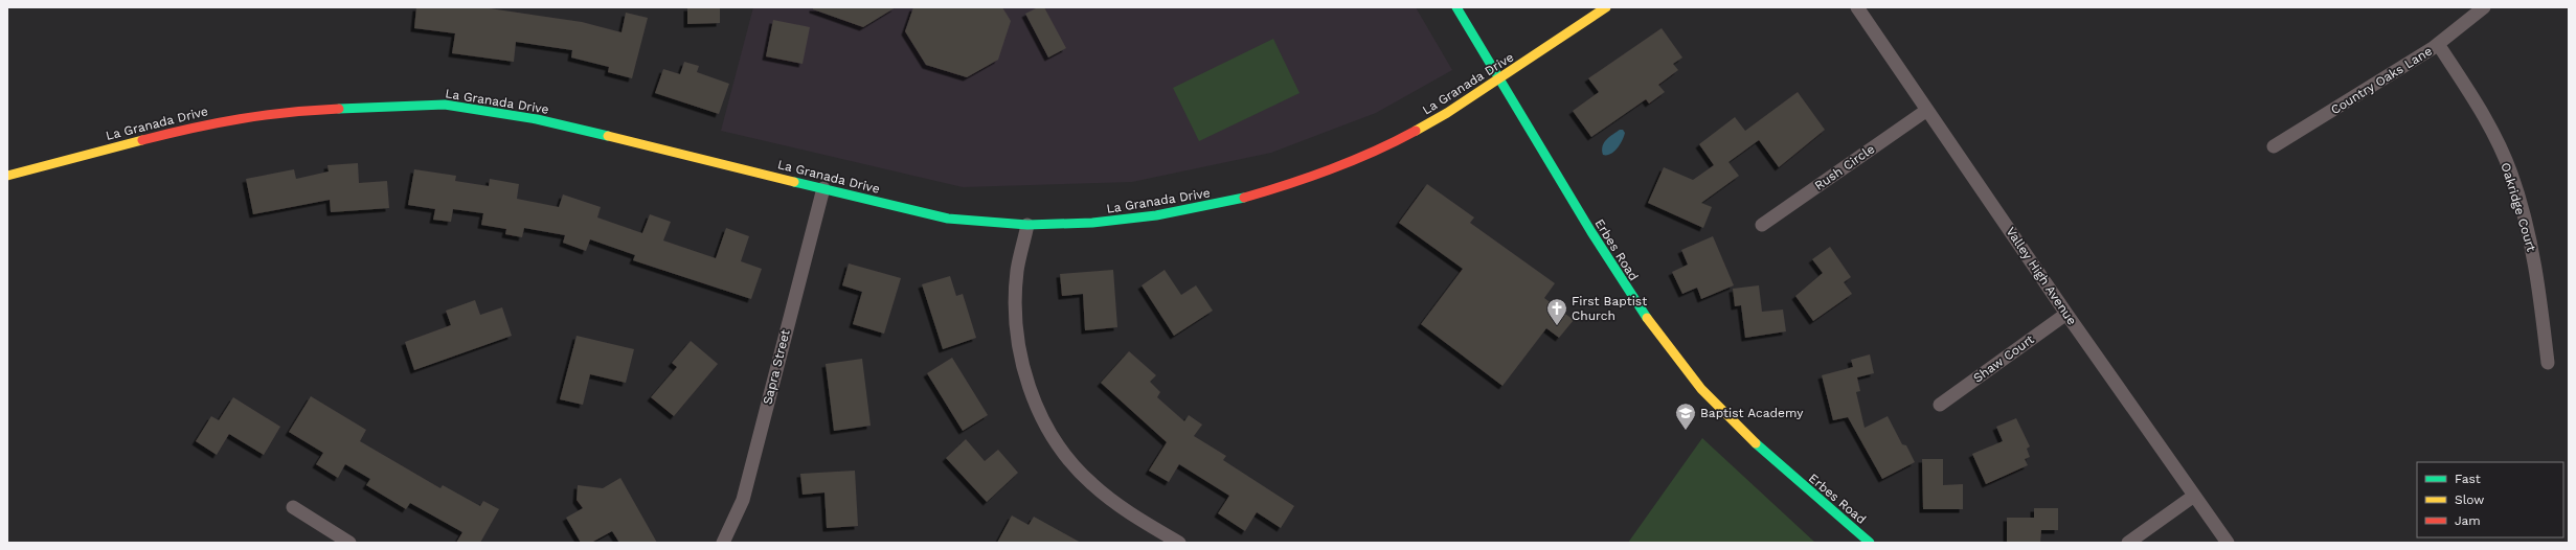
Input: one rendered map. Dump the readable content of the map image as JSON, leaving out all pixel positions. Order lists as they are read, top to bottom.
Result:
{
  "streets": {
    "street": [
      "Country Oaks Lane",
      "La Granada Drive",
      "Rush Circle",
      "Oakridge Court",
      "Erbes Road",
      "Valley High Avenue",
      "Shaw Court",
      "Sapra Street"
    ]
  },
  "crossings": [
    ["Country Oaks Lane", "Oakridge Court"],
    ["La Granada Drive", "Erbes Road"],
    ["La Granada Drive", "Sapra Street"],
    ["Rush Circle", "Valley High Avenue"],
    ["Valley High Avenue", "Shaw Court"]
  ],
  "places": {
    "church": ["First Baptist Church"],
    "school or university": ["Baptist Academy"]
  },
  "legend": ["Fast", "Slow", "Jam"]
}
